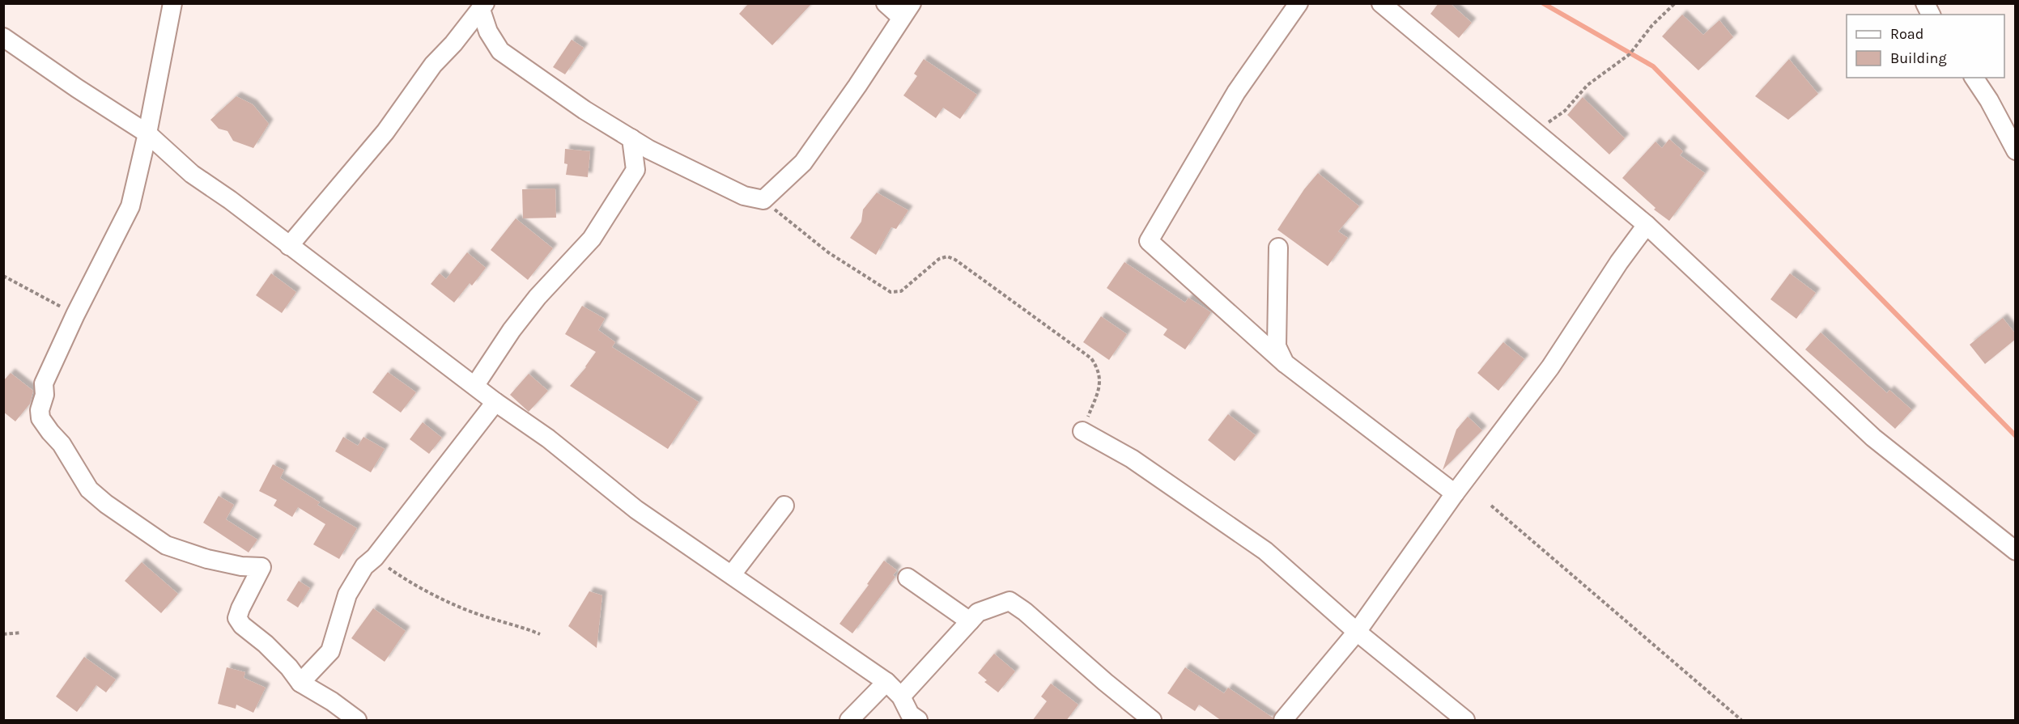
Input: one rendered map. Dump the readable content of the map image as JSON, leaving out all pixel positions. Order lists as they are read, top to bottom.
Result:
{
  "legend": ["Road", "Building"]
}
